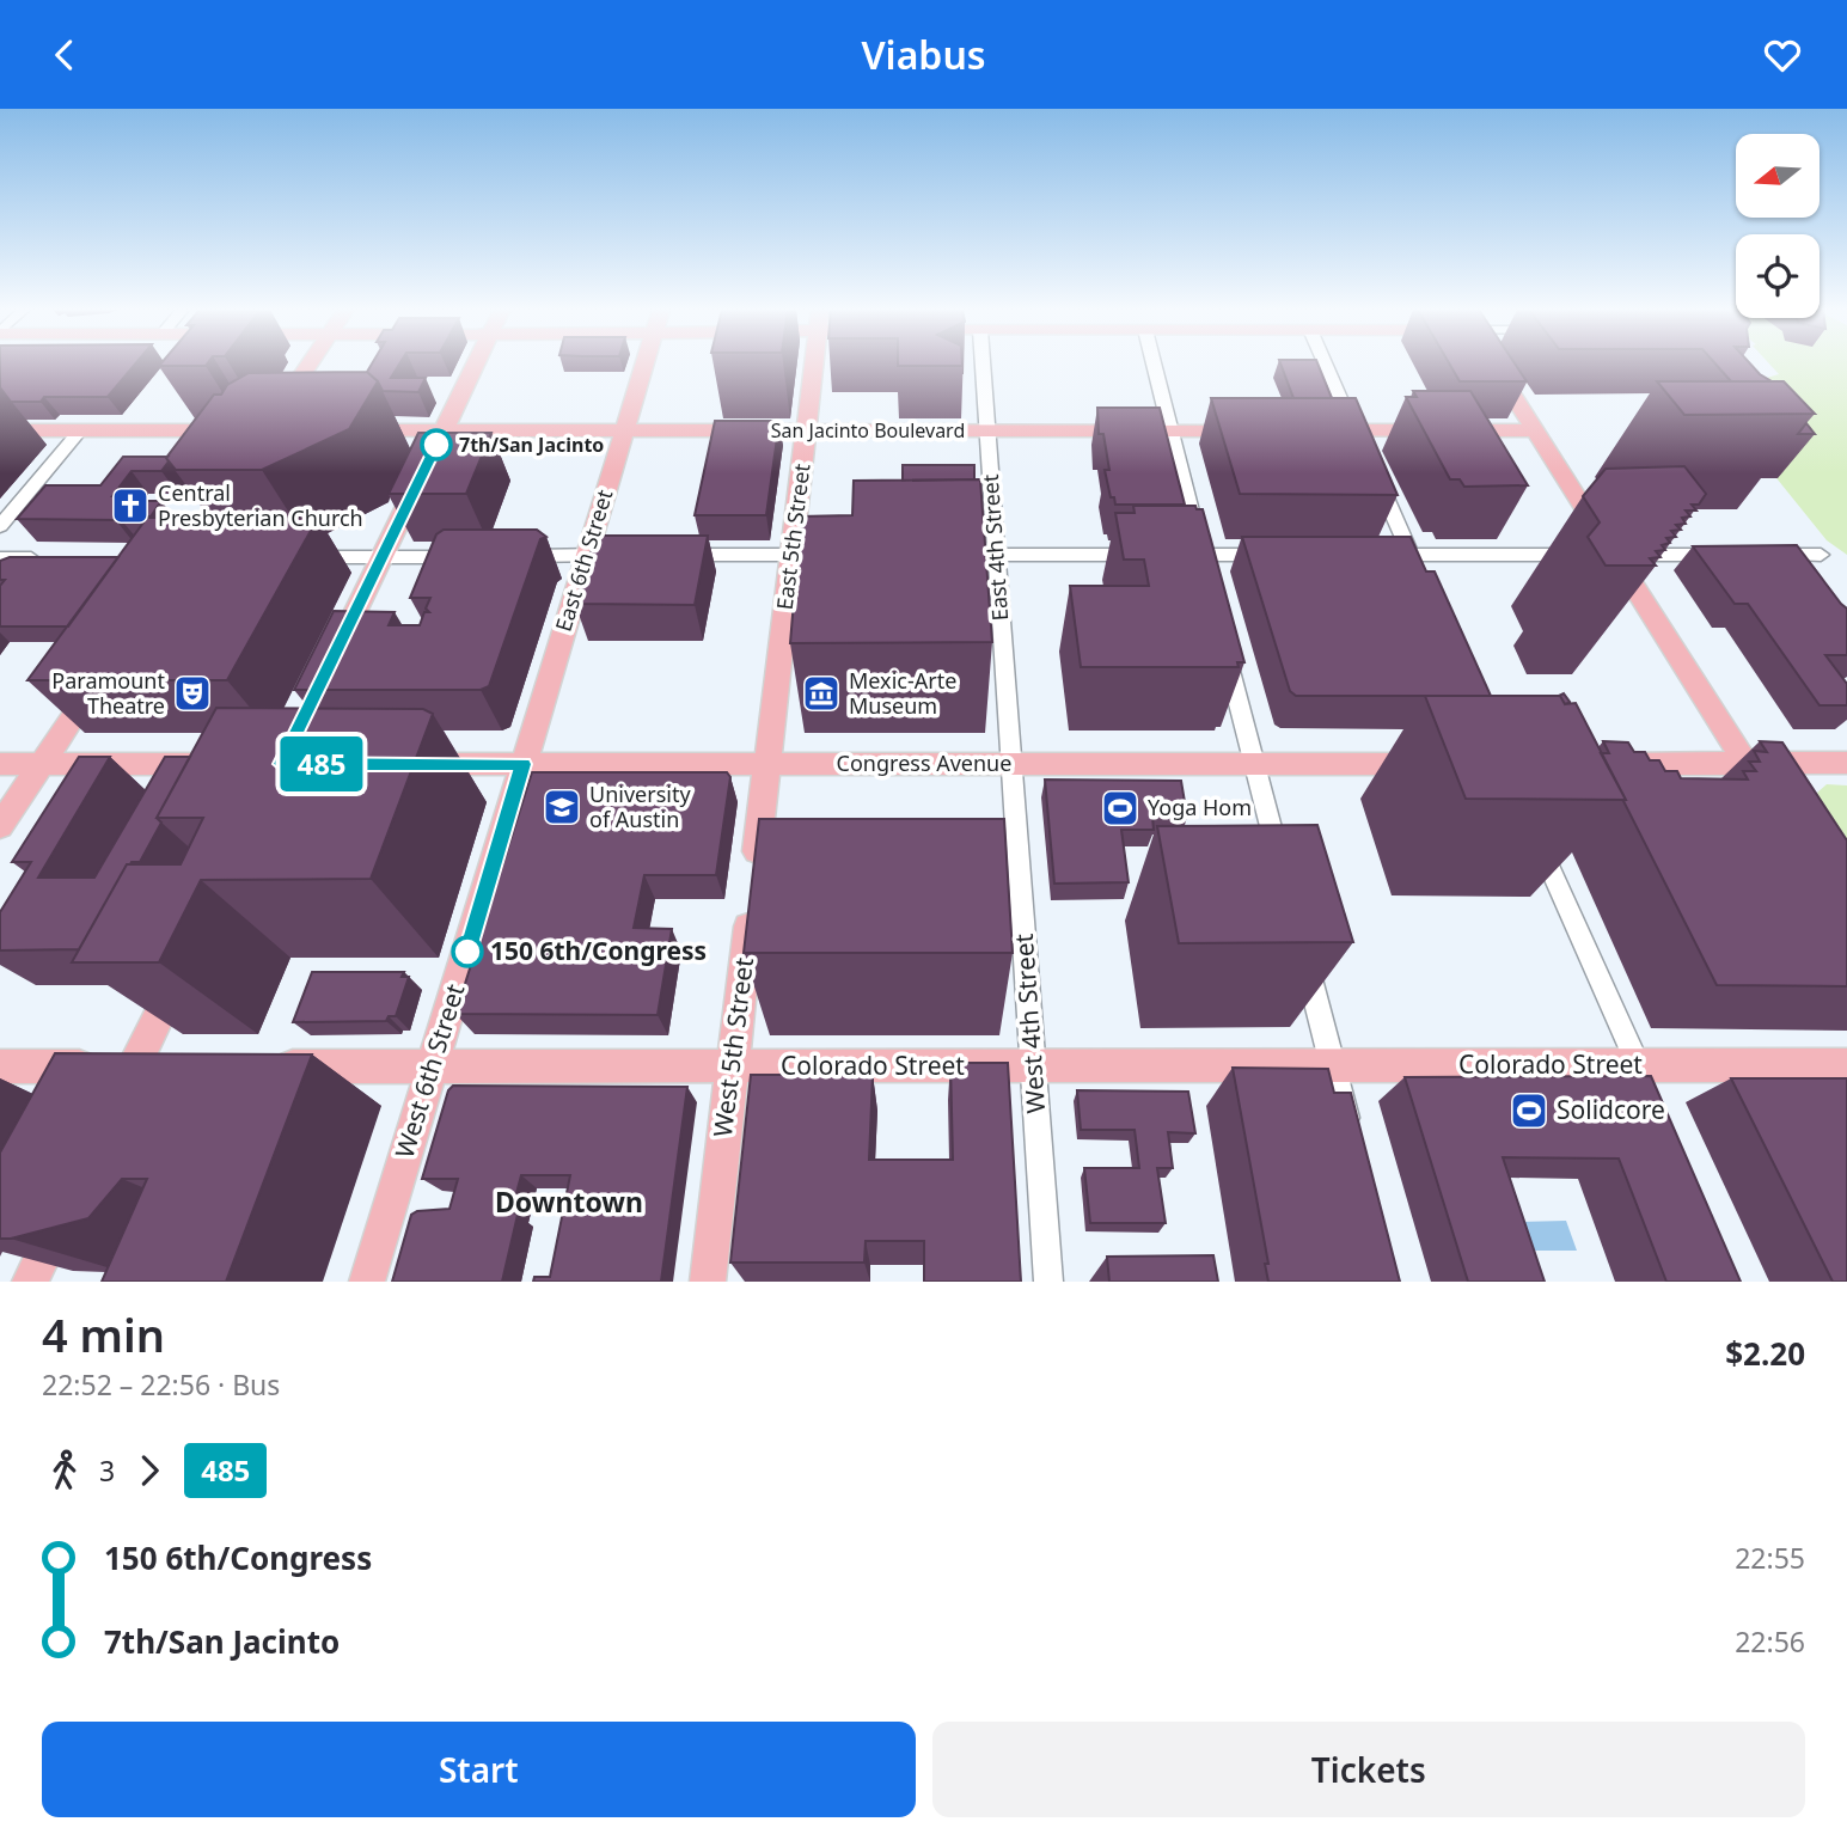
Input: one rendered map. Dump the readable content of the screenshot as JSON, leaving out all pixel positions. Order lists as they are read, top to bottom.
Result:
{
  "streets": {
    "main road": [
      "San Jacinto Boulevard",
      "East 5th Street",
      "East 6th Street",
      "Congress Avenue",
      "West 5th Street",
      "Colorado Street",
      "West 6th Street"
    ],
    "street": ["East 4th Street", "West 4th Street"]
  },
  "crossings": [
    ["San Jacinto Boulevard", "East 5th Street"],
    ["San Jacinto Boulevard", "East 4th Street"],
    ["San Jacinto Boulevard", "East 6th Street"],
    ["East 5th Street", "Congress Avenue"],
    ["East 4th Street", "Congress Avenue"],
    ["East 4th Street", "West 4th Street"],
    ["East 6th Street", "Congress Avenue"],
    ["East 6th Street", "West 6th Street"],
    ["Congress Avenue", "West 4th Street"],
    ["Congress Avenue", "West 6th Street"],
    ["West 4th Street", "Colorado Street"],
    ["West 5th Street", "Colorado Street"],
    ["Colorado Street", "West 6th Street"]
  ],
  "districts": ["Downtown"],
  "places": {
    "other": ["7th/San Jacinto", "150 6th/Congress"],
    "church": ["Central Presbyterian Church"],
    "theatre": ["Paramount Theatre"],
    "museum": ["Mexic-Arte Museum"],
    "school or university": ["University of Austin"],
    "sports": ["Yoga Hom", "Solidcore"]
  },
  "lines": ["bus line 485"],
  "north": "left",
  "page": {
    "header": "Viabus",
    "on_map": "485",
    "heading": ["4 min", "22:52 – 22:56 · Bus", "$2.20"],
    "legs": ["3", "485"],
    "list": [
      {
        "name": "150 6th/Congress",
        "value": "22:55"
      },
      {
        "name": "7th/San Jacinto",
        "value": "22:56"
      }
    ],
    "buttons": ["Start", "Tickets"]
  }
}
